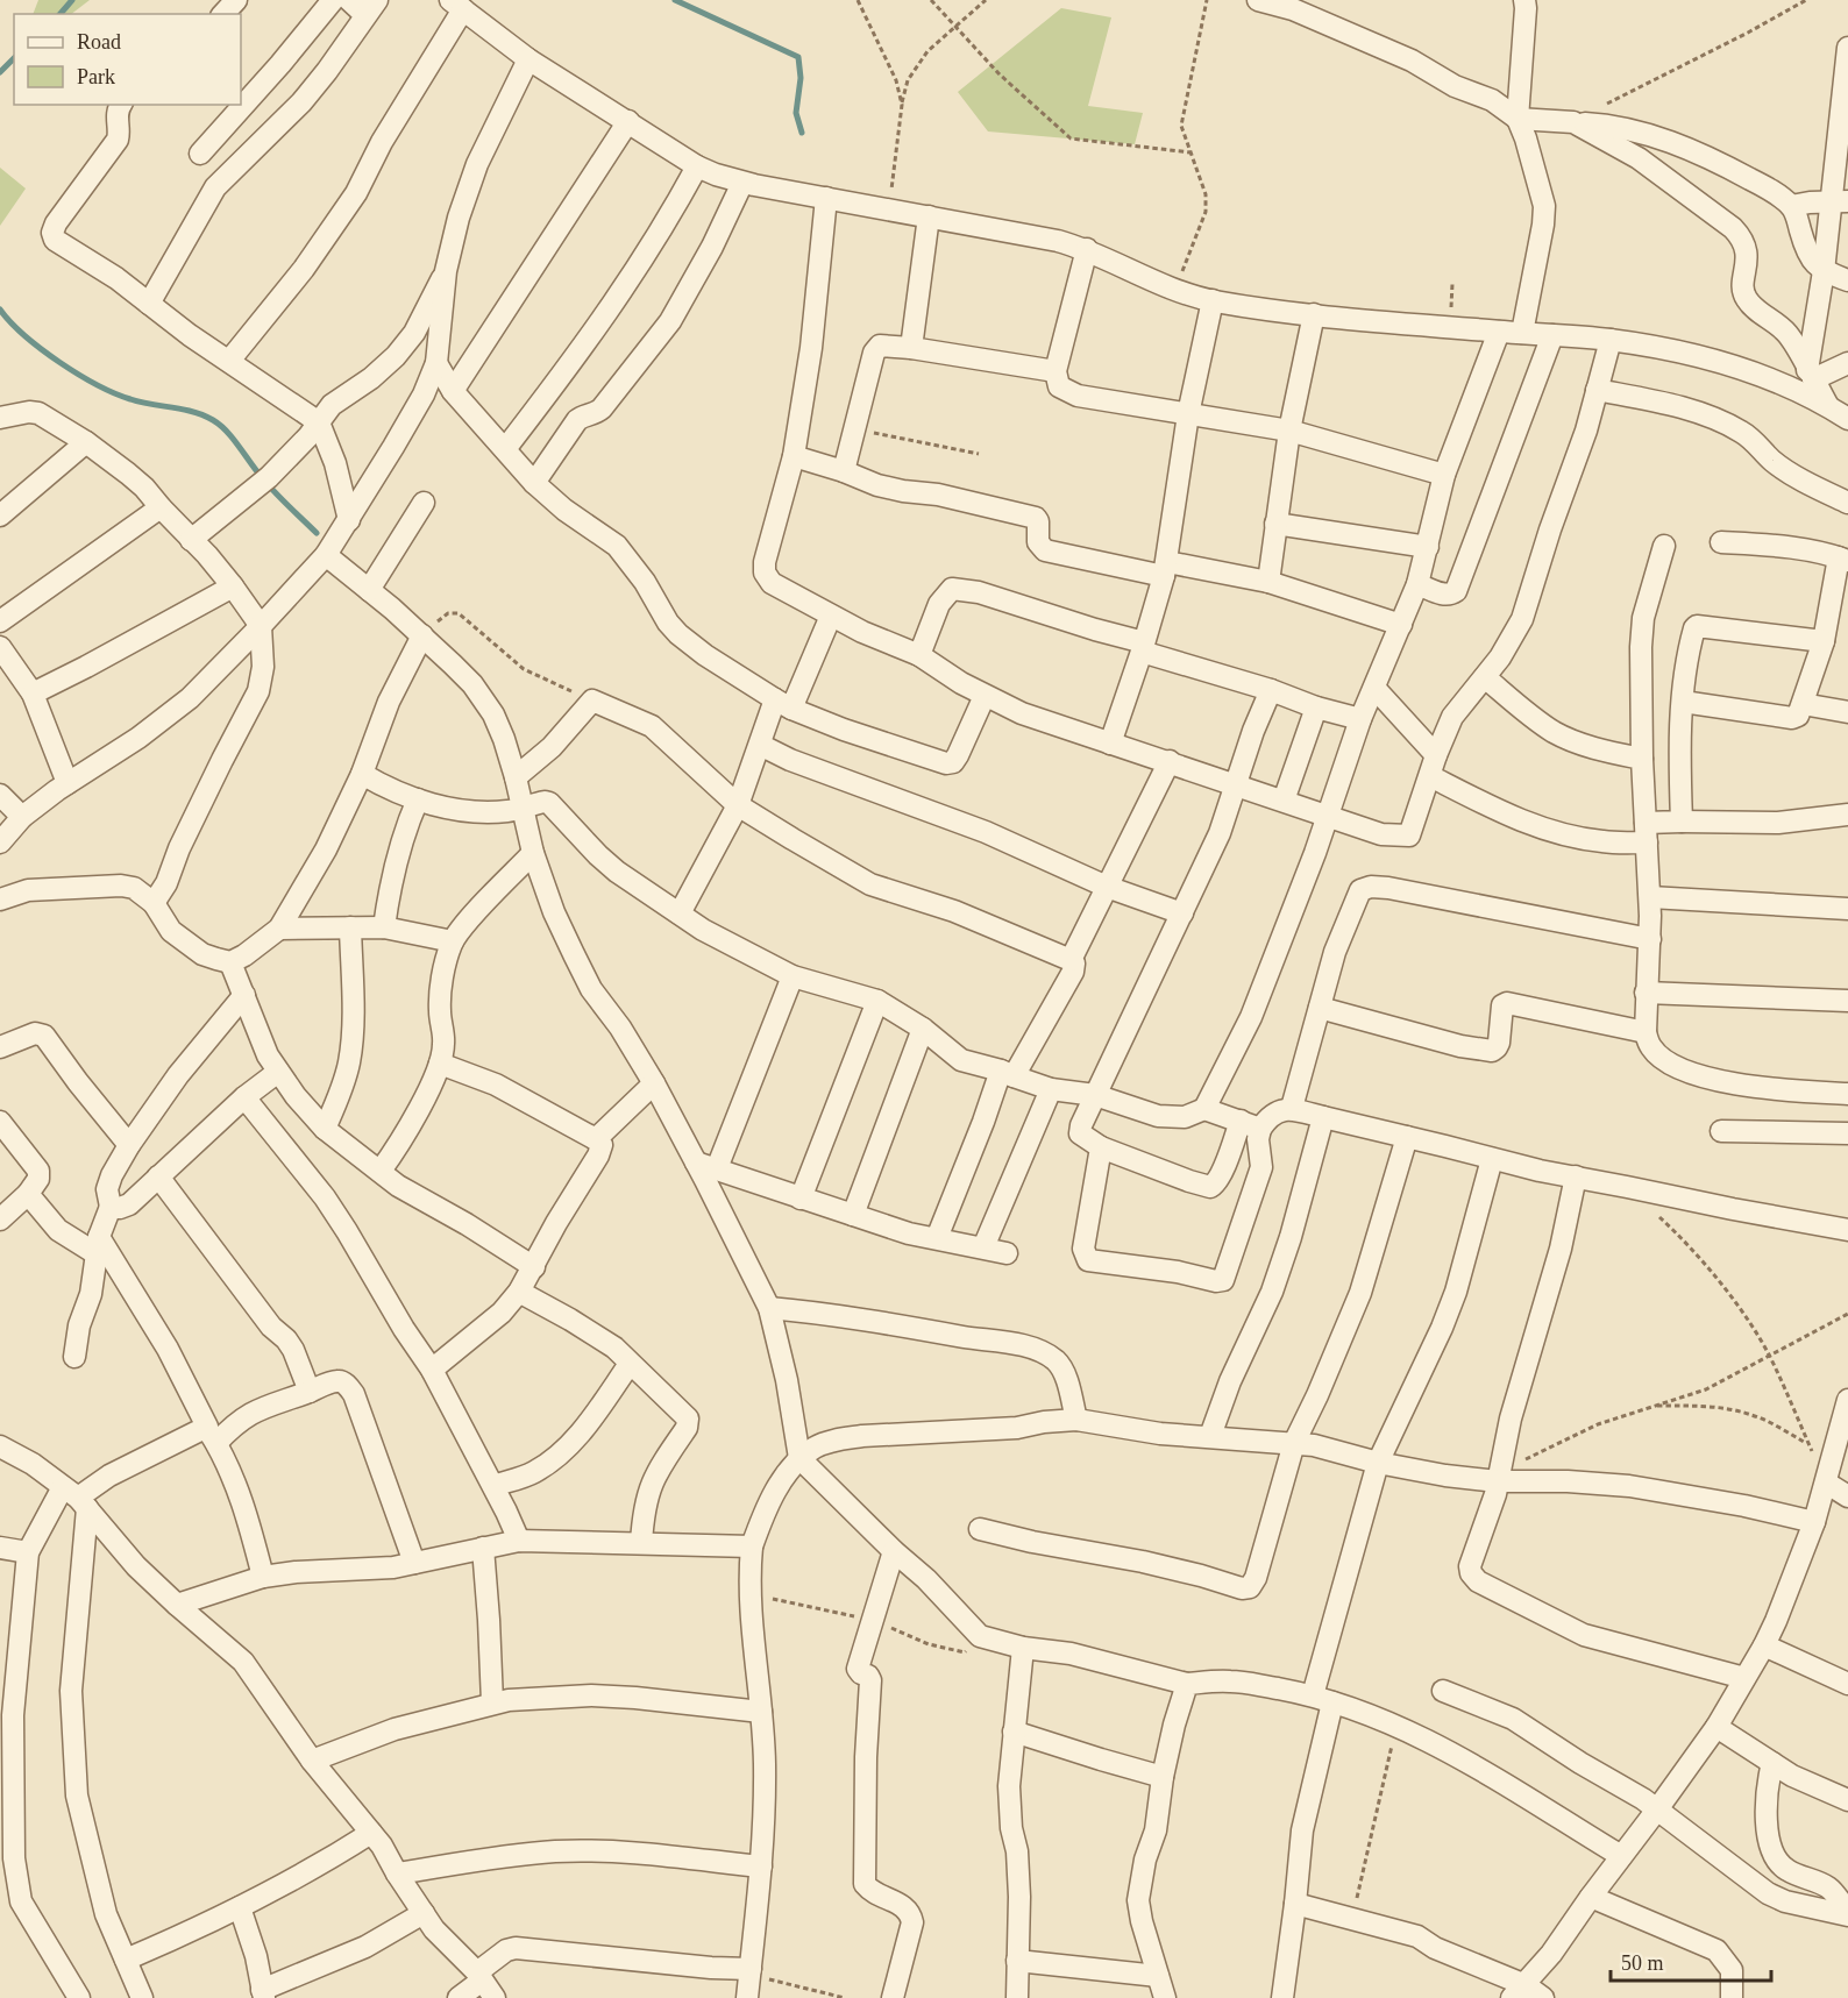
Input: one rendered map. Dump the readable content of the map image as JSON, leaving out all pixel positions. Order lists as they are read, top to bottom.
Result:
{
  "legend": ["Road", "Park"],
  "scale_bar": "50 m"
}
